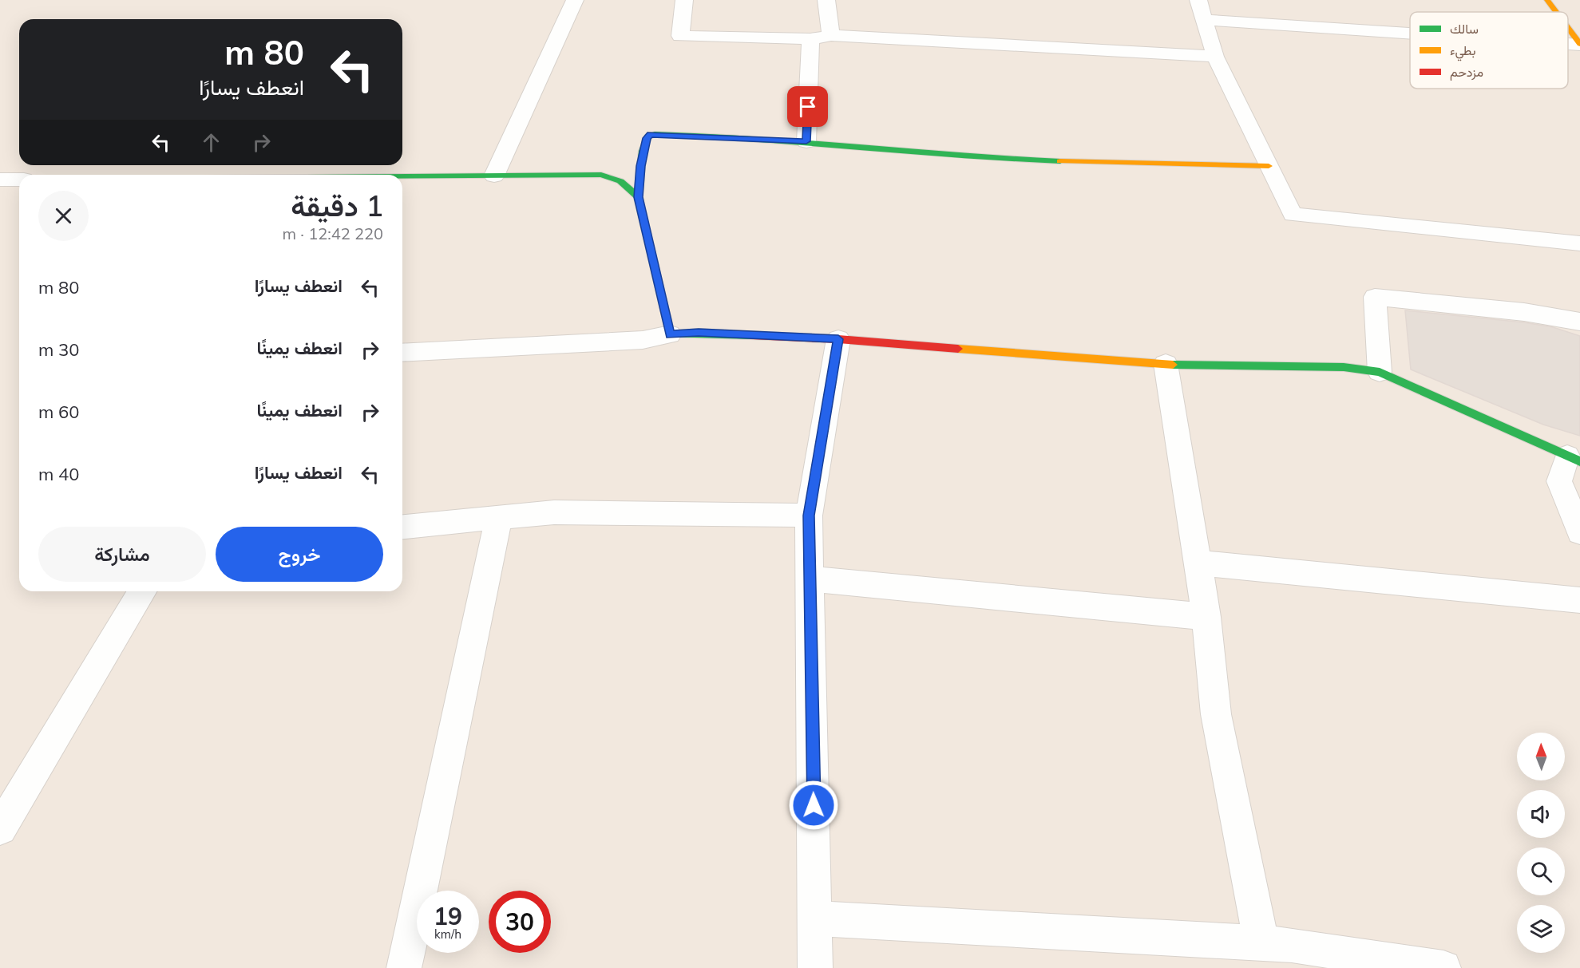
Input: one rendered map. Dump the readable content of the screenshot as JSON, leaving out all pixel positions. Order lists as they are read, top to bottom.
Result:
{
  "legend": ["سالك", "بطيء", "مزدحم"],
  "north": "top",
  "page": {
    "turn": ["80 m", "انعطف يسارًا"],
    "heading": ["1 دقيقة", "220 m · 12:42"],
    "list": [
      {
        "name": "انعطف يسارًا",
        "value": "80 m"
      },
      {
        "name": "انعطف يمينًا",
        "value": "30 m"
      },
      {
        "name": "انعطف يمينًا",
        "value": "60 m"
      },
      {
        "name": "انعطف يسارًا",
        "value": "40 m"
      }
    ],
    "buttons": ["خروج", "مشاركة"],
    "speed": "19 km/h",
    "limit": "30"
  }
}
